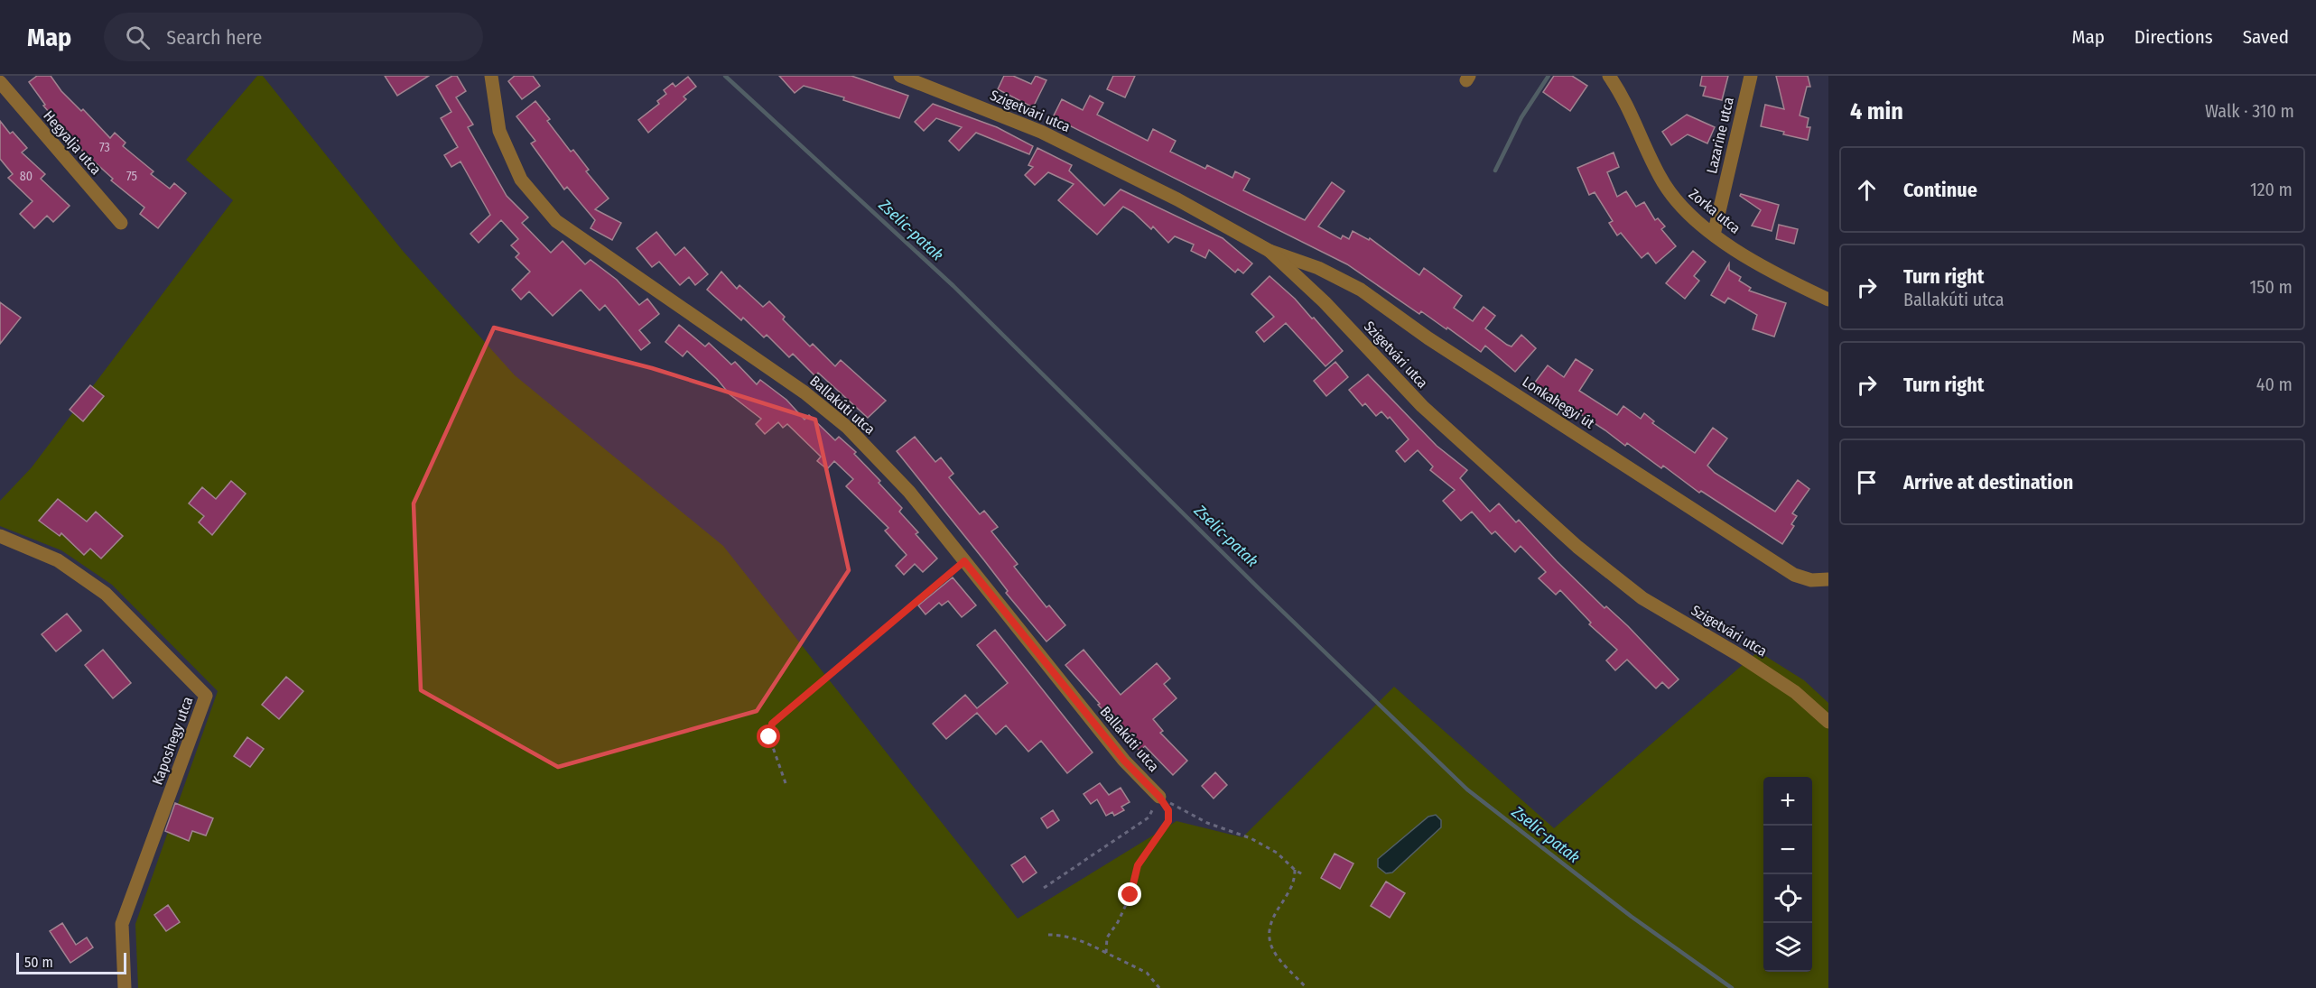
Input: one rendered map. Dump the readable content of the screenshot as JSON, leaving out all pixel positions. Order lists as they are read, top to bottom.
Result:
{
  "streets": {
    "street": [
      "Szigetvári utca",
      "Lazarine utca",
      "Hegyalja utca",
      "Zorka utca",
      "Lonkahegyi út",
      "Ballakúti utca",
      "Kaposhegy utca"
    ]
  },
  "crossings": [
    ["Szigetvári utca", "Lonkahegyi út"],
    ["Lazarine utca", "Zorka utca"]
  ],
  "water": ["Zselic-patak"],
  "house_numbers": ["73", "80", "75"],
  "scale_bar": "50 m",
  "page": {
    "header": "Map",
    "search": "Search here",
    "nav": ["Map", "Directions", "Saved"],
    "heading": ["4 min", "Walk · 310 m"],
    "list": [
      ["Continue", "120 m"],
      ["Turn right", "Ballakúti utca", "150 m"],
      ["Turn right", "40 m"],
      "Arrive at destination"
    ],
    "map_buttons": ["+", "−"],
    "scale": "50 m"
  }
}
